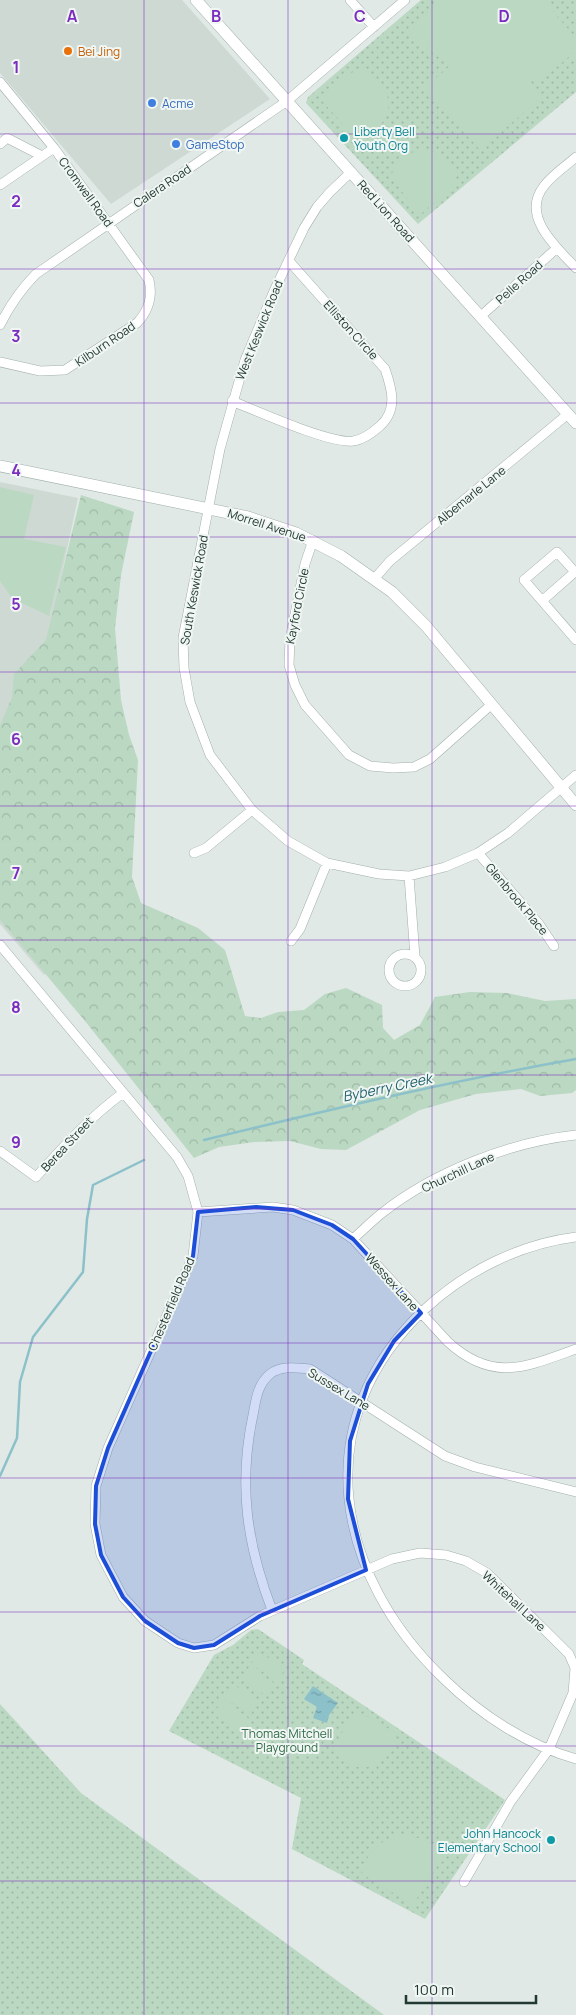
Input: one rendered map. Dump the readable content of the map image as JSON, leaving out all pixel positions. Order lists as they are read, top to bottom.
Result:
{
  "streets": {
    "street": [
      "Calera Road",
      "Cromwell Road",
      "Red Lion Road",
      "Pelle Road",
      "West Keswick Road",
      "Elliston Circle",
      "Kilburn Road",
      "Albemarle Lane",
      "Morrell Avenue",
      "South Keswick Road",
      "Kayford Circle",
      "Glenbrook Place",
      "Berea Street",
      "Churchill Lane",
      "Wessex Lane",
      "Chesterfield Road",
      "Sussex Lane",
      "Whitehall Lane"
    ]
  },
  "crossings": [
    ["Calera Road", "Cromwell Road"],
    ["Calera Road", "Red Lion Road"],
    ["Cromwell Road", "Kilburn Road"],
    ["Red Lion Road", "Pelle Road"],
    ["Red Lion Road", "West Keswick Road"],
    ["Red Lion Road", "Albemarle Lane"],
    ["West Keswick Road", "Elliston Circle"],
    ["West Keswick Road", "Morrell Avenue"],
    ["West Keswick Road", "South Keswick Road"],
    ["Albemarle Lane", "Morrell Avenue"],
    ["Morrell Avenue", "South Keswick Road"],
    ["Morrell Avenue", "Kayford Circle"],
    ["South Keswick Road", "Glenbrook Place"],
    ["Berea Street", "Chesterfield Road"],
    ["Churchill Lane", "Wessex Lane"],
    ["Wessex Lane", "Chesterfield Road"],
    ["Chesterfield Road", "Whitehall Lane"],
    ["Sussex Lane", "Whitehall Lane"]
  ],
  "water": ["Byberry Creek"],
  "parks": ["Thomas Mitchell Playground"],
  "places": [
    "Bei Jing",
    "Acme",
    "Liberty Bell Youth Org",
    "GameStop",
    "John Hancock Elementary School"
  ],
  "scale_bar": "100 m",
  "grid": {
    "columns": [
      "A",
      "B",
      "C",
      "D"
    ],
    "rows": [
      "1",
      "2",
      "3",
      "4",
      "5",
      "6",
      "7",
      "8",
      "9"
    ]
  }
}
